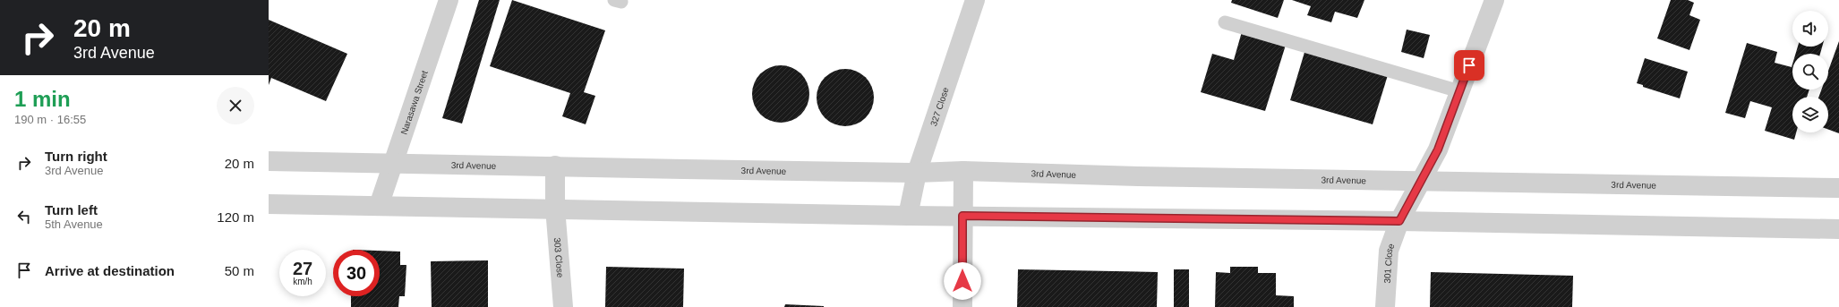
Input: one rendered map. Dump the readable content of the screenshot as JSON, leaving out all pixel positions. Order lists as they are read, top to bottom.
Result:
{
  "streets": {
    "street": [
      "Narasawa Street",
      "327 Close",
      "3rd Avenue",
      "303 Close",
      "301 Close"
    ]
  },
  "crossings": [
    ["Narasawa Street", "3rd Avenue"],
    ["327 Close", "3rd Avenue"],
    ["3rd Avenue", "303 Close"],
    ["3rd Avenue", "301 Close"]
  ],
  "page": {
    "turn": ["20 m", "3rd Avenue"],
    "heading": ["1 min", "190 m · 16:55"],
    "list": [
      {
        "name": "Turn right",
        "note": "3rd Avenue",
        "value": "20 m"
      },
      {
        "name": "Turn left",
        "note": "5th Avenue",
        "value": "120 m"
      },
      {
        "name": "Arrive at destination",
        "value": "50 m"
      }
    ],
    "speed": "27 km/h",
    "limit": "30"
  }
}
